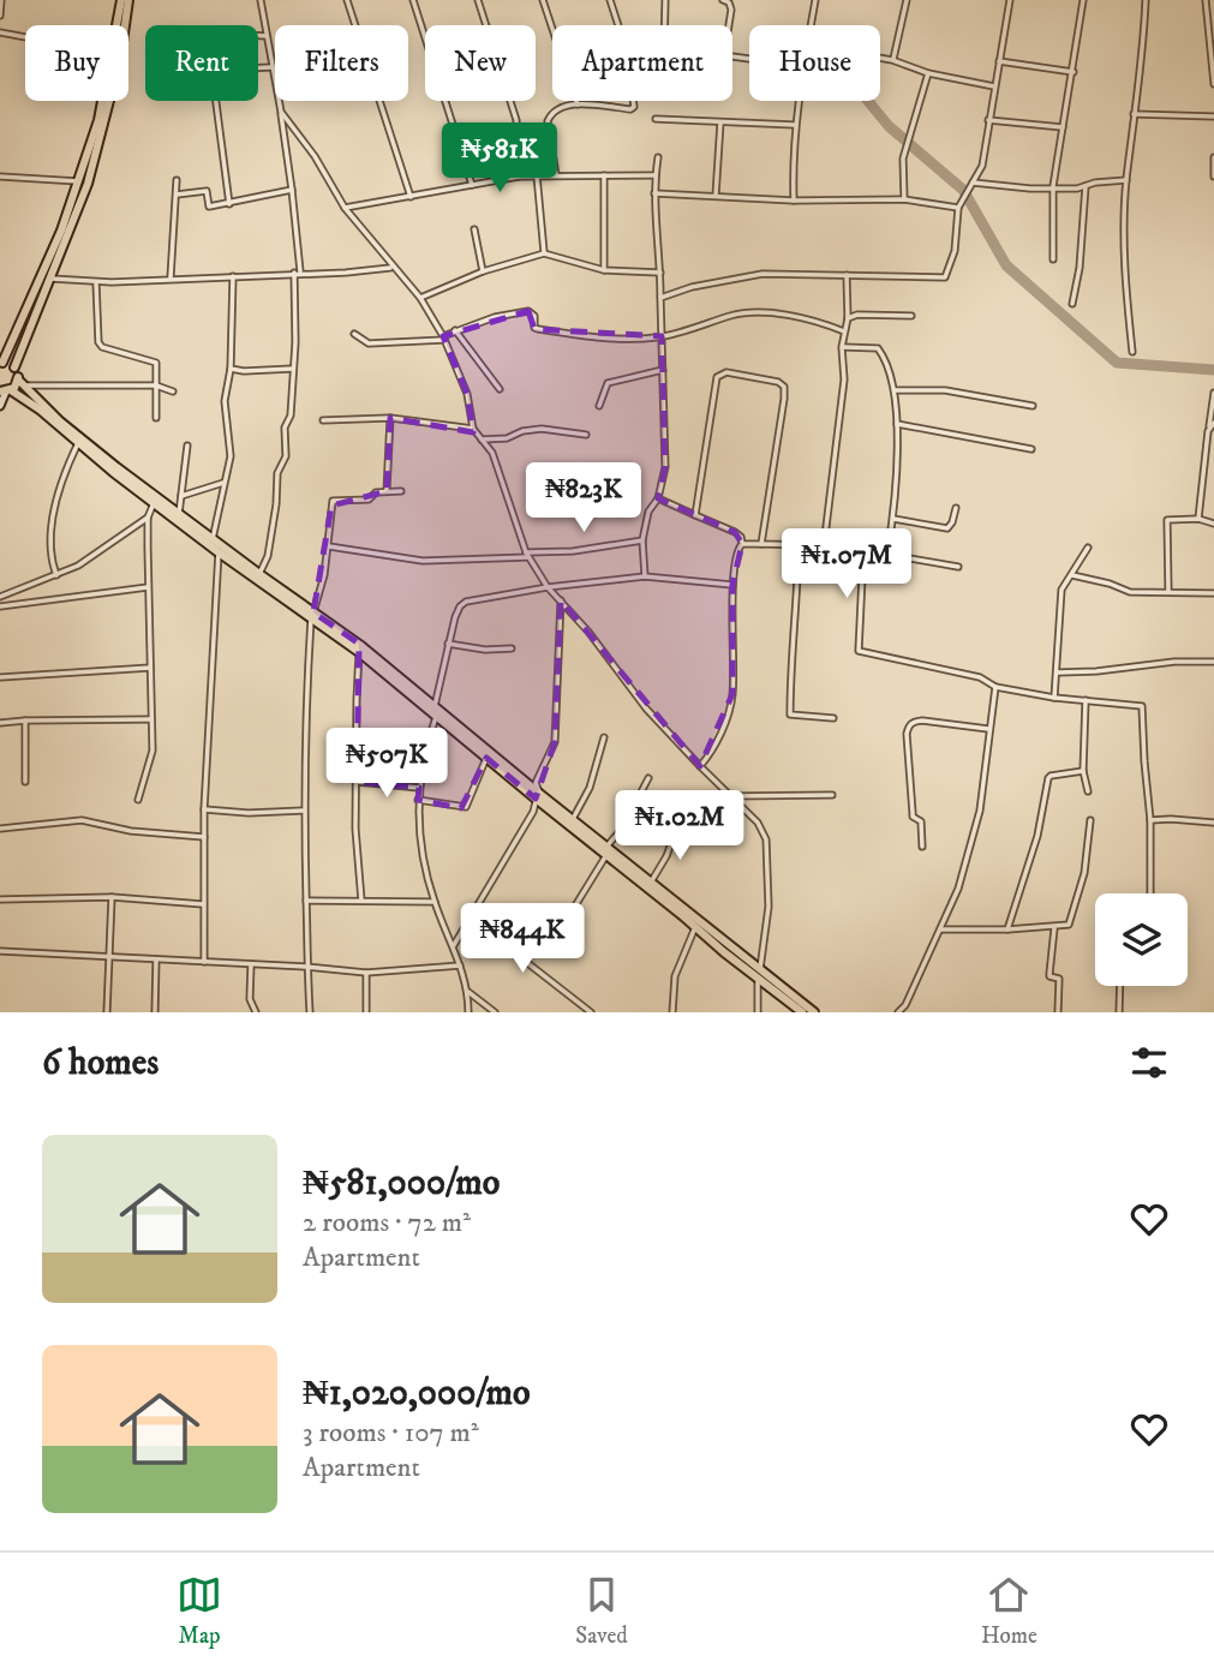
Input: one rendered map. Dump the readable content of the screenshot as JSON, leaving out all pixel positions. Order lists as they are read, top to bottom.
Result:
{
  "page": {
    "chip": [
      "Buy",
      "Rent",
      "Filters",
      "New",
      "Apartment",
      "House"
    ],
    "price": [
      "₦581K",
      "₦823K",
      "₦1.07M",
      "₦507K",
      "₦1.02M",
      "₦844K"
    ],
    "heading": "6 homes",
    "list": [
      {
        "name": "₦581,000/mo",
        "note": "2 rooms · 72 m² · Apartment"
      },
      {
        "name": "₦1,020,000/mo",
        "note": "3 rooms · 107 m² · Apartment"
      }
    ],
    "tabs": ["Map", "Saved", "Home"]
  }
}
